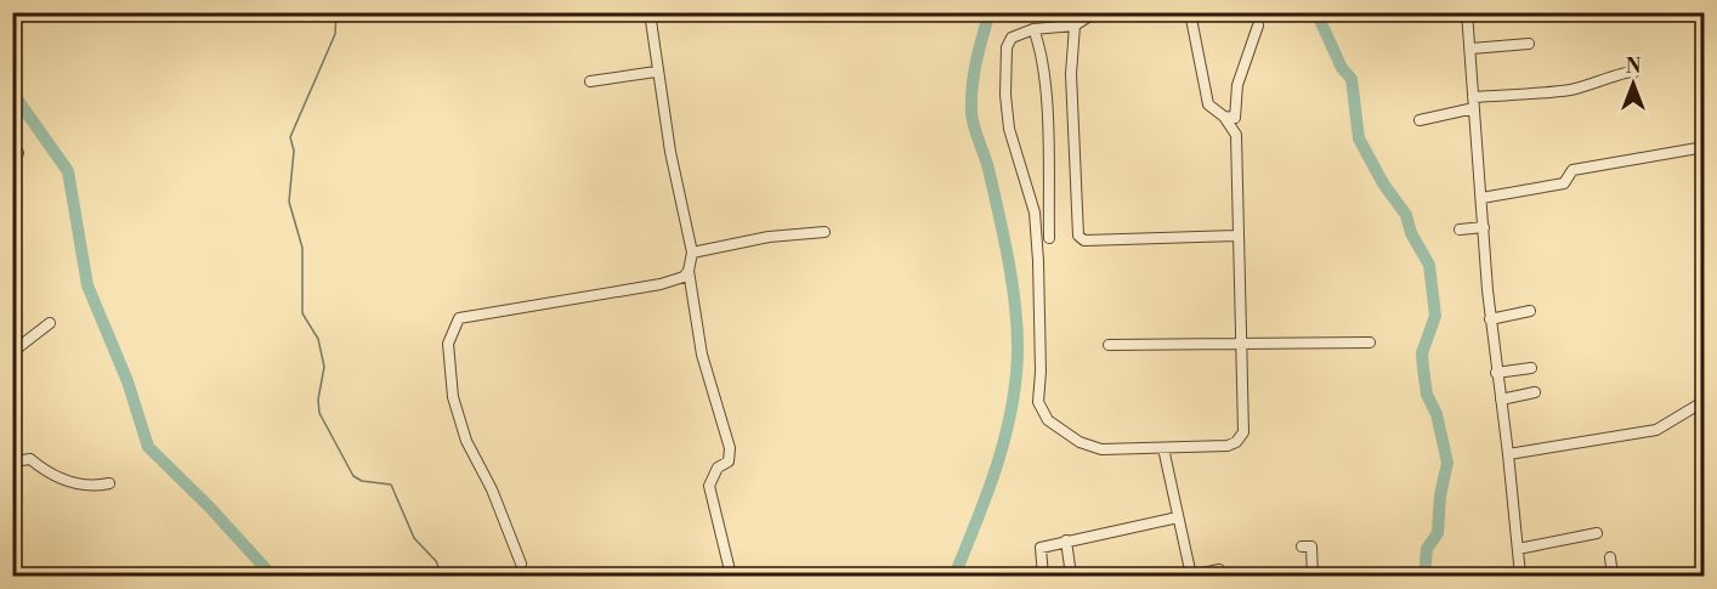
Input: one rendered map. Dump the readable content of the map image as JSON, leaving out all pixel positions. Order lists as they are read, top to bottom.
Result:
{
  "north": "top"
}
